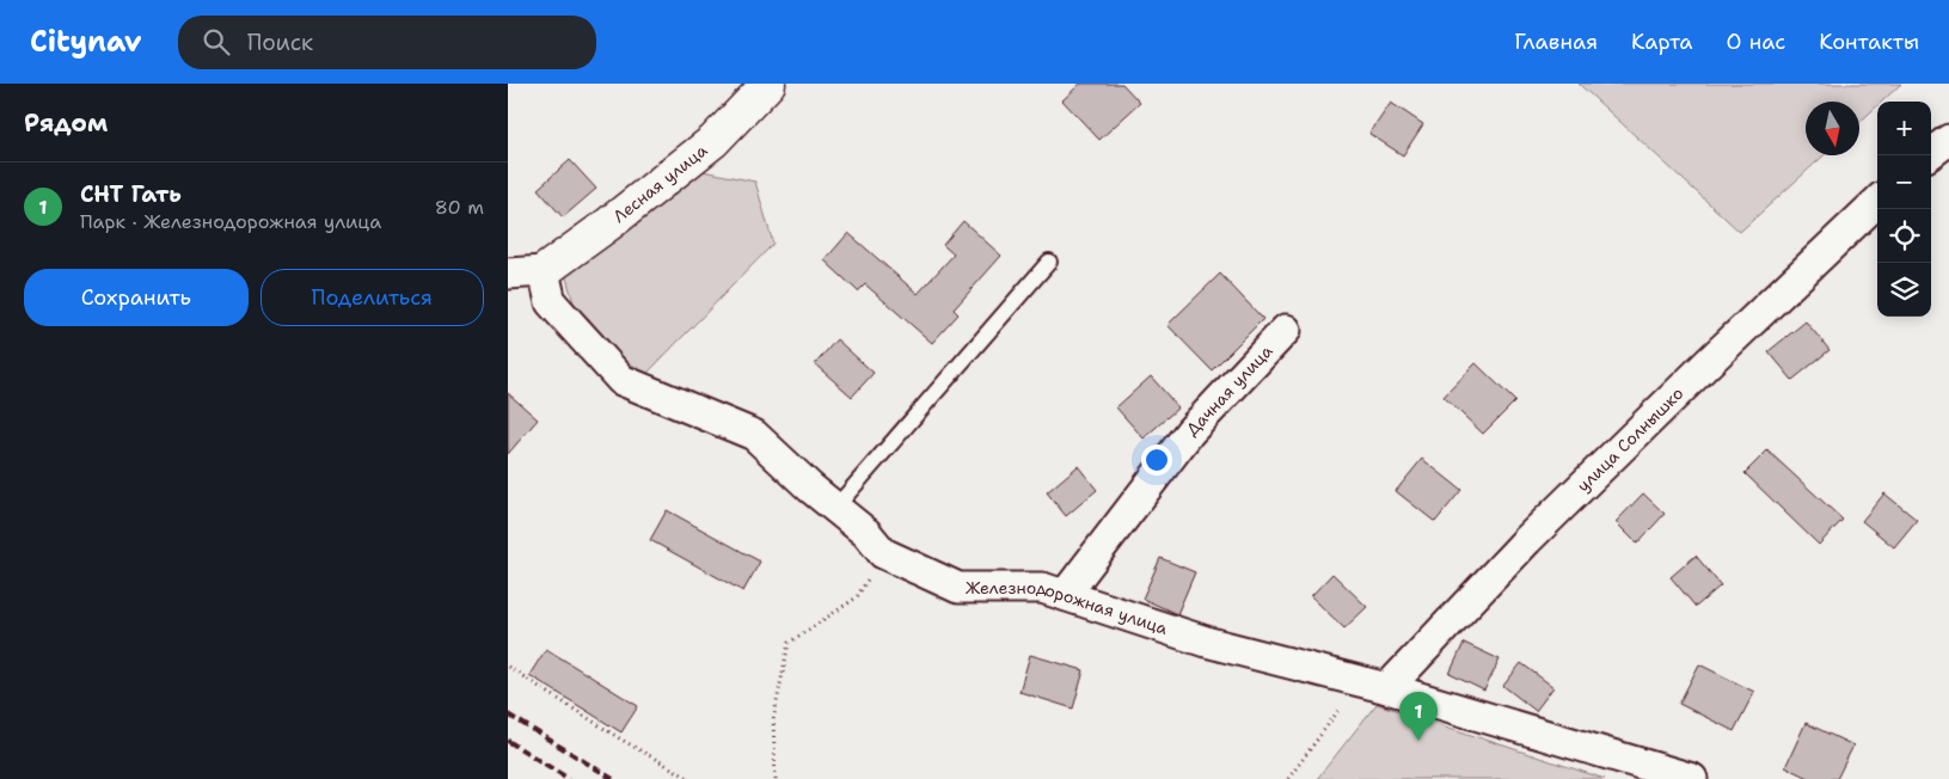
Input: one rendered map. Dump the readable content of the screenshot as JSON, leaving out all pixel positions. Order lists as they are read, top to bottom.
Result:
{
  "streets": {
    "street": [
      "Лесная улица",
      "Дачная улица",
      "улица Солнышко",
      "Железнодорожная улица"
    ]
  },
  "crossings": [
    ["Лесная улица", "Железнодорожная улица"],
    ["Дачная улица", "Железнодорожная улица"],
    ["улица Солнышко", "Железнодорожная улица"]
  ],
  "north": "bottom",
  "page": {
    "header": "Citynav",
    "search": "Поиск",
    "nav": [
      "Главная",
      "Карта",
      "О нас",
      "Контакты"
    ],
    "heading": "Рядом",
    "map_buttons": ["+", "−"],
    "list": [
      {
        "mark": "1",
        "name": "СНТ Гать",
        "note": "Парк · Железнодорожная улица",
        "value": "80 m"
      }
    ],
    "buttons": ["Сохранить", "Поделиться"],
    "pins": "1"
  }
}
